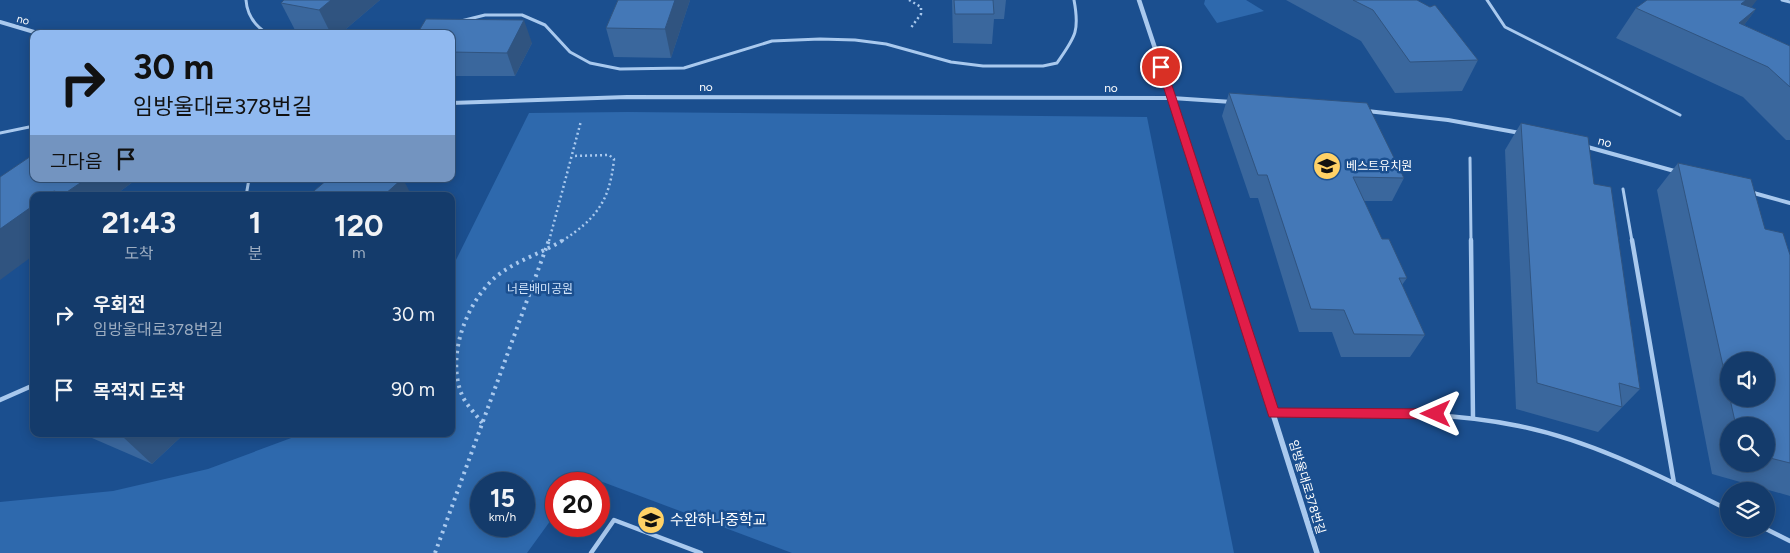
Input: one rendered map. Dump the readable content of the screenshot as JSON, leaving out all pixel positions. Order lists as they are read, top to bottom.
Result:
{
  "streets": {
    "street": ["no", "임방울대로378번길"]
  },
  "crossings": [
    ["no", "임방울대로378번길"]
  ],
  "parks": ["너른배미공원"],
  "places": {
    "school or university": ["베스트유치원", "수완하나중학교"]
  },
  "page": {
    "turn": ["30 m", "임방울대로378번길"],
    "then": "그다음",
    "eta": [
      "21:43",
      "도착",
      "1",
      "분",
      "120",
      "m"
    ],
    "list": [
      {
        "name": "우회전",
        "note": "임방울대로378번길",
        "value": "30 m"
      },
      {
        "name": "목적지 도착",
        "value": "90 m"
      }
    ],
    "speed": "15 km/h",
    "limit": "20"
  }
}
